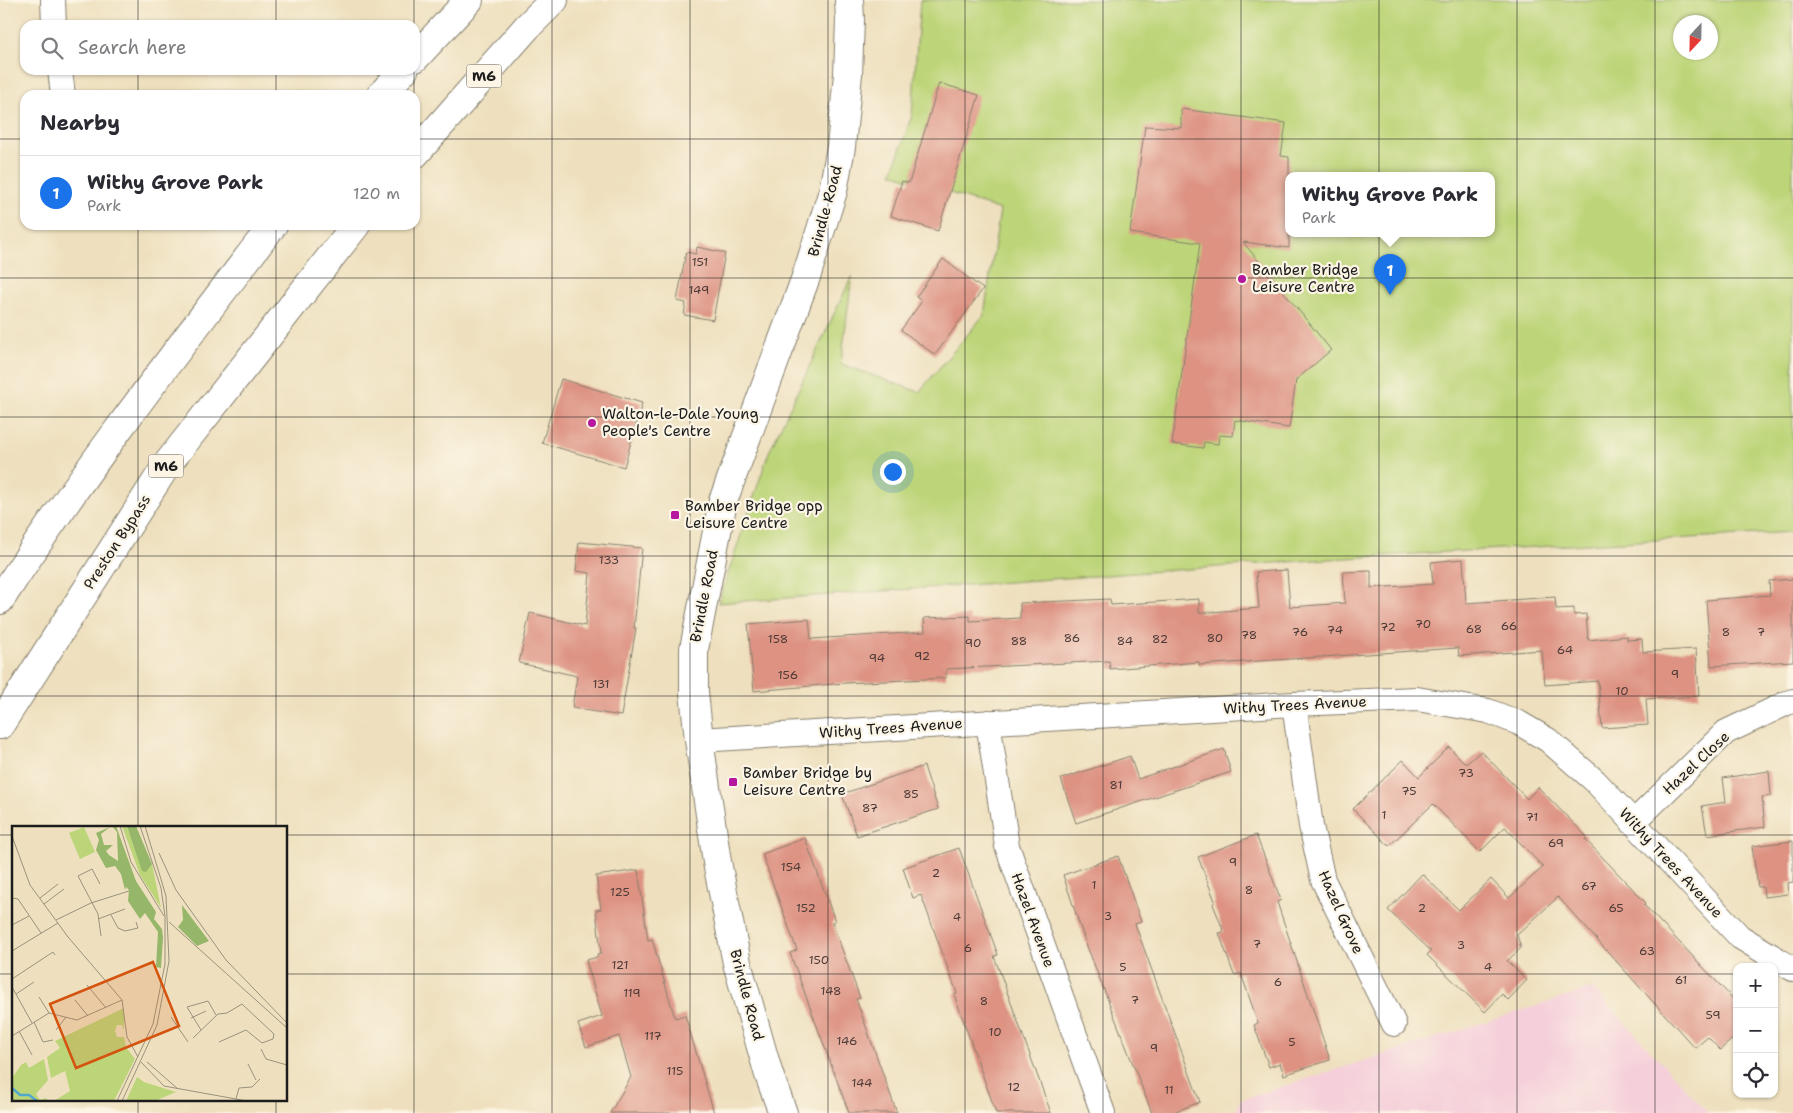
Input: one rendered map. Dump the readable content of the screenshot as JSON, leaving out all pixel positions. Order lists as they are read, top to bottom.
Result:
{
  "streets": {
    "main road": ["M6", "Brindle Road", "Preston Bypass"],
    "street": [
      "Withy Trees Avenue",
      "Hazel Close",
      "Hazel Grove",
      "Hazel Avenue"
    ]
  },
  "crossings": [
    ["Brindle Road", "Withy Trees Avenue"],
    ["Withy Trees Avenue", "Hazel Close"],
    ["Withy Trees Avenue", "Hazel Grove"],
    ["Withy Trees Avenue", "Hazel Avenue"]
  ],
  "places": {
    "other": ["Bamber Bridge Leisure Centre", "Walton-le-Dale Young People's Centre"],
    "transit": ["Bamber Bridge opp Leisure Centre", "Bamber Bridge by Leisure Centre"]
  },
  "house_numbers": [
    "151",
    "149",
    "133",
    "70",
    "66",
    "72",
    "68",
    "74",
    "76",
    "8",
    "7",
    "78",
    "86",
    "80",
    "158",
    "82",
    "88",
    "84",
    "90",
    "64",
    "92",
    "94",
    "9",
    "156",
    "131",
    "10",
    "73",
    "81",
    "75",
    "85",
    "87",
    "1",
    "71",
    "69",
    "9",
    "154",
    "2",
    "1",
    "67",
    "8",
    "125",
    "152",
    "2",
    "65",
    "3",
    "4",
    "7",
    "3",
    "6",
    "63",
    "150",
    "121",
    "5",
    "4",
    "61",
    "6",
    "148",
    "119",
    "7",
    "8",
    "59",
    "10",
    "117",
    "146",
    "5",
    "9",
    "115",
    "144",
    "12",
    "11"
  ],
  "north": "bottom",
  "page": {
    "search": "Search here",
    "heading": "Nearby",
    "list": [
      {
        "mark": "1",
        "name": "Withy Grove Park",
        "note": "Park",
        "value": "120 m"
      }
    ],
    "popup": ["Withy Grove Park", "Park"],
    "pins": "1",
    "map_buttons": ["+", "−"]
  }
}
